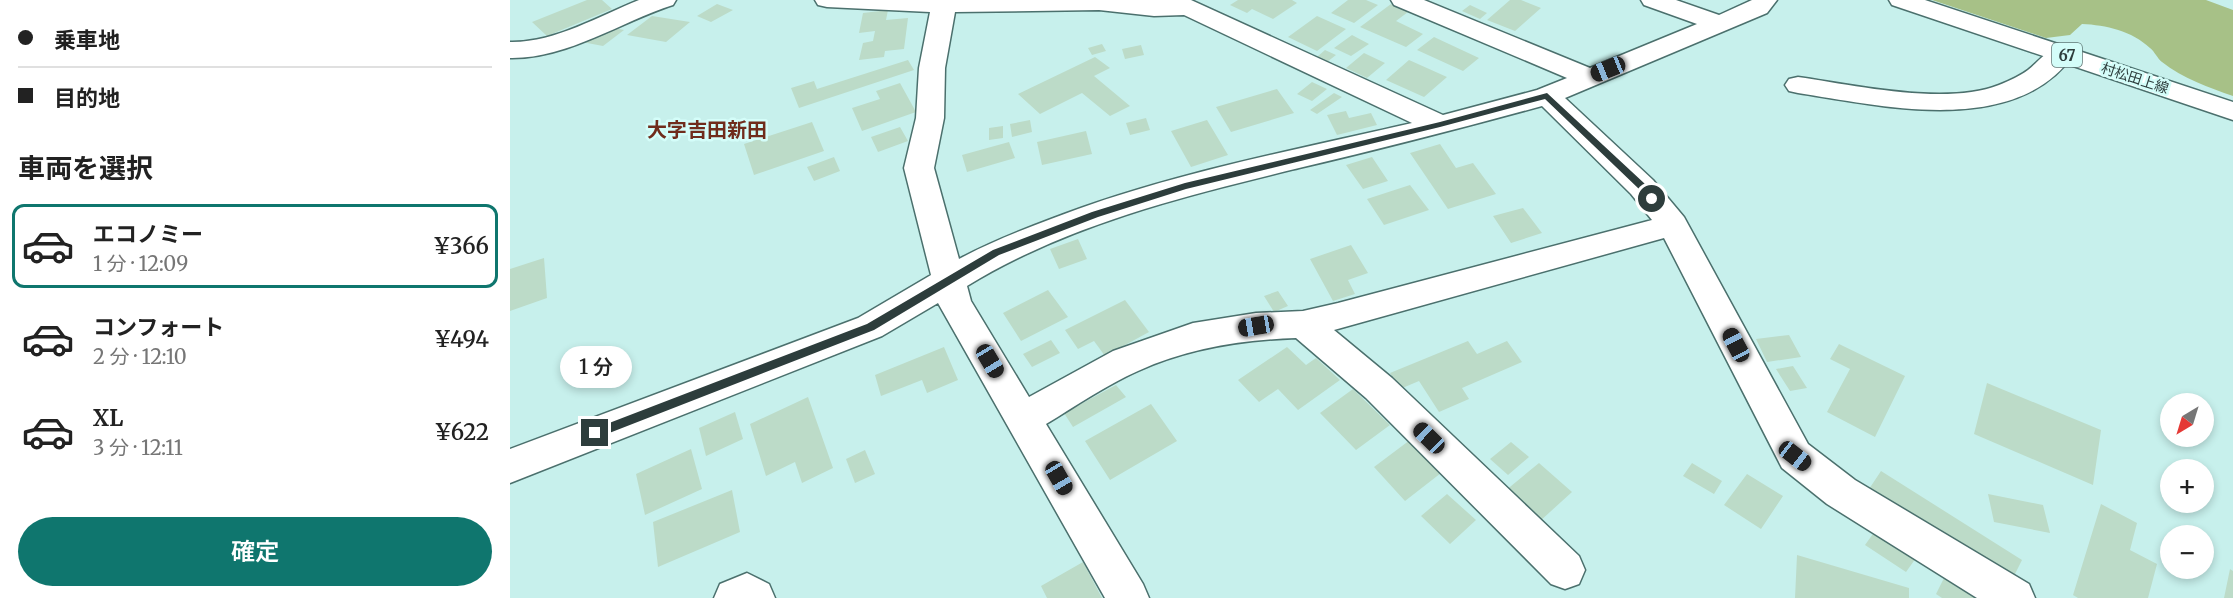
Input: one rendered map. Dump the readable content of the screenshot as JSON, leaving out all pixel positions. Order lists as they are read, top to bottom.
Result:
{
  "streets": {
    "street": ["67", "村松田上線"]
  },
  "districts": ["大字吉田新田"],
  "north": "bottom left",
  "page": {
    "banner": ["乗車地", "目的地"],
    "heading": "車両を選択",
    "list": [
      {
        "name": "エコノミー",
        "note": "1 分 · 12:09",
        "value": "¥366"
      },
      {
        "name": "コンフォート",
        "note": "2 分 · 12:10",
        "value": "¥494"
      },
      {
        "name": "XL",
        "note": "3 分 · 12:11",
        "value": "¥622"
      }
    ],
    "bubble": "1 分",
    "map_buttons": ["+", "−"],
    "buttons": "確定"
  }
}
